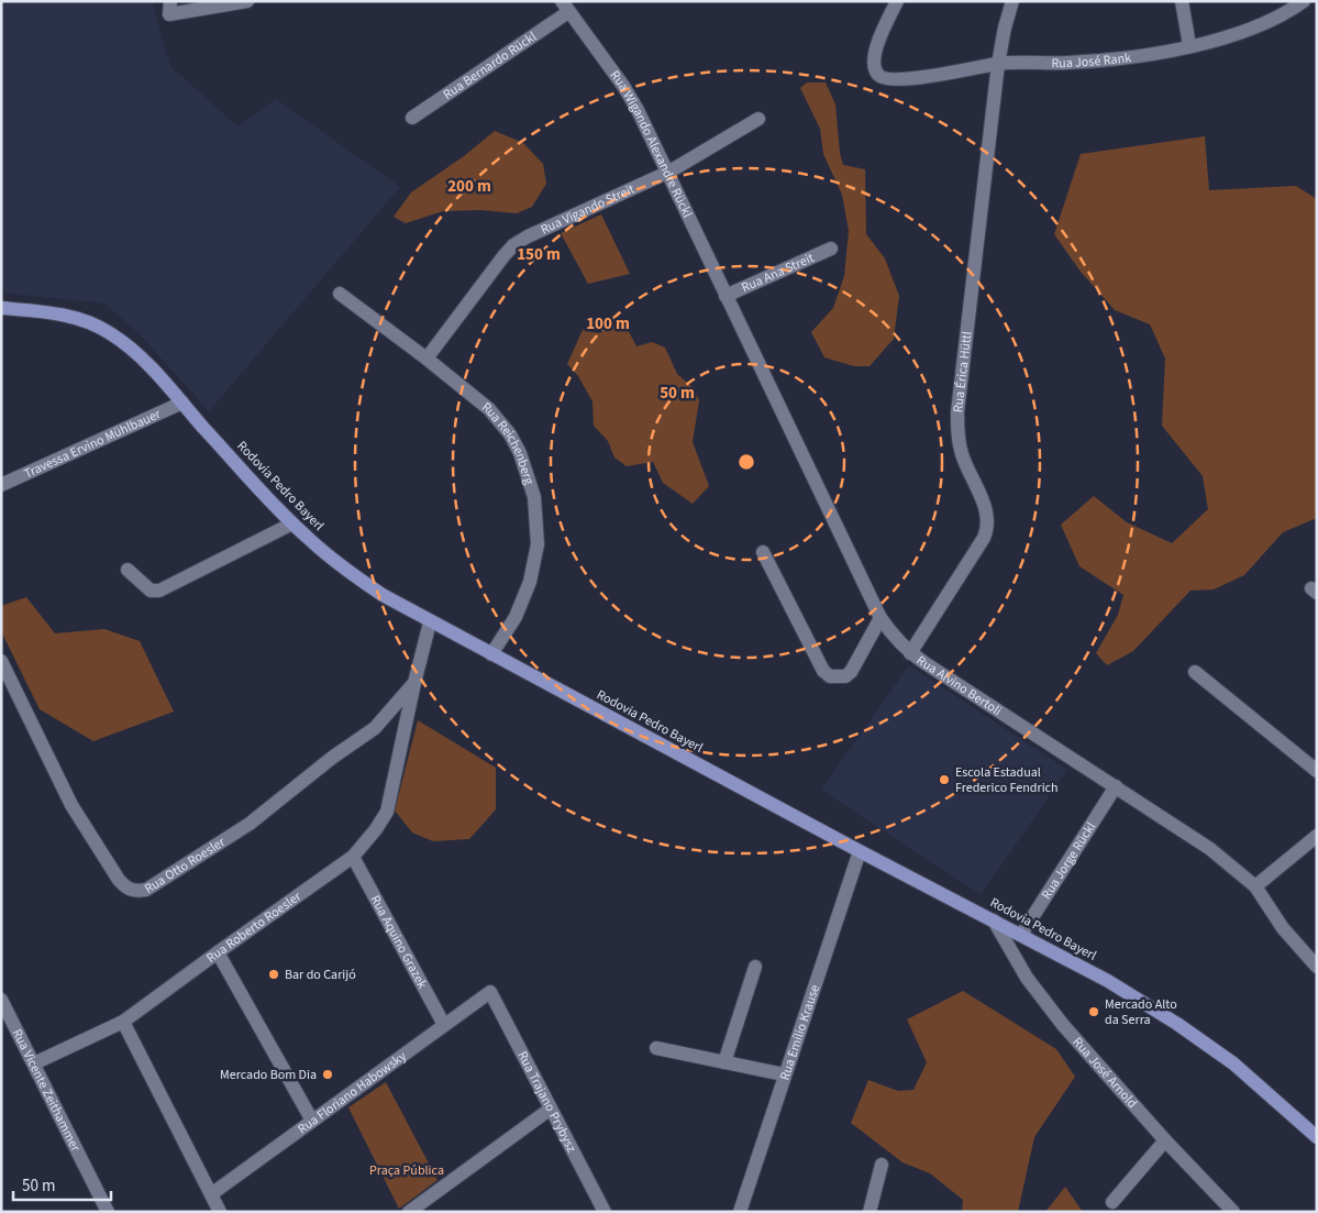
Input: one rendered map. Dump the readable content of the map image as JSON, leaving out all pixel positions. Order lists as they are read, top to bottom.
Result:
{
  "streets": {
    "main road": ["Rodovia Pedro Bayerl"],
    "street": [
      "Rua José Rank",
      "Rua Bernardo Rückl",
      "Rua Wigando Alexandre Rückl",
      "Rua Vigando Streit",
      "Rua Ana Streit",
      "Rua Érica Hüttl",
      "Travessa Ervino Mühlbauer",
      "Rua Reichenberg",
      "Rua Alvino Bertoli",
      "Rua Jorge Rückl",
      "Rua Otto Roesler",
      "Rua Roberto Roesler",
      "Rua Aquino Grazek",
      "Rua Emílio Krause",
      "Rua José Arnold",
      "Rua Vicente Zeithammer",
      "Rua Floriano Habowsky",
      "Rua Trajano Prybysz"
    ]
  },
  "crossings": [
    ["Rua José Rank", "Rua Érica Hüttl"],
    ["Rua Bernardo Rückl", "Rua Wigando Alexandre Rückl"],
    ["Rua Wigando Alexandre Rückl", "Rua Vigando Streit"],
    ["Rua Wigando Alexandre Rückl", "Rua Ana Streit"],
    ["Rua Wigando Alexandre Rückl", "Rua Alvino Bertoli"],
    ["Rua Vigando Streit", "Rua Reichenberg"],
    ["Rua Ana Streit", "Rua Alvino Bertoli"],
    ["Rua Érica Hüttl", "Rua Alvino Bertoli"],
    ["Travessa Ervino Mühlbauer", "Rodovia Pedro Bayerl"],
    ["Rua Reichenberg", "Rodovia Pedro Bayerl"],
    ["Rodovia Pedro Bayerl", "Rua Jorge Rückl"],
    ["Rodovia Pedro Bayerl", "Rua Roberto Roesler"],
    ["Rodovia Pedro Bayerl", "Rua Emílio Krause"],
    ["Rodovia Pedro Bayerl", "Rua José Arnold"],
    ["Rua Alvino Bertoli", "Rua Jorge Rückl"],
    ["Rua Otto Roesler", "Rua Roberto Roesler"],
    ["Rua Roberto Roesler", "Rua Aquino Grazek"],
    ["Rua Roberto Roesler", "Rua Vicente Zeithammer"],
    ["Rua Aquino Grazek", "Rua Floriano Habowsky"],
    ["Rua Floriano Habowsky", "Rua Trajano Prybysz"]
  ],
  "parks": ["Praça Pública"],
  "places": [
    "Escola Estadual Frederico Fendrich",
    "Bar do Carijó",
    "Mercado Alto da Serra",
    "Mercado Bom Dia"
  ],
  "scale_bar": "50 m",
  "rings": [
    "200 m",
    "150 m",
    "100 m",
    "50 m"
  ]
}
